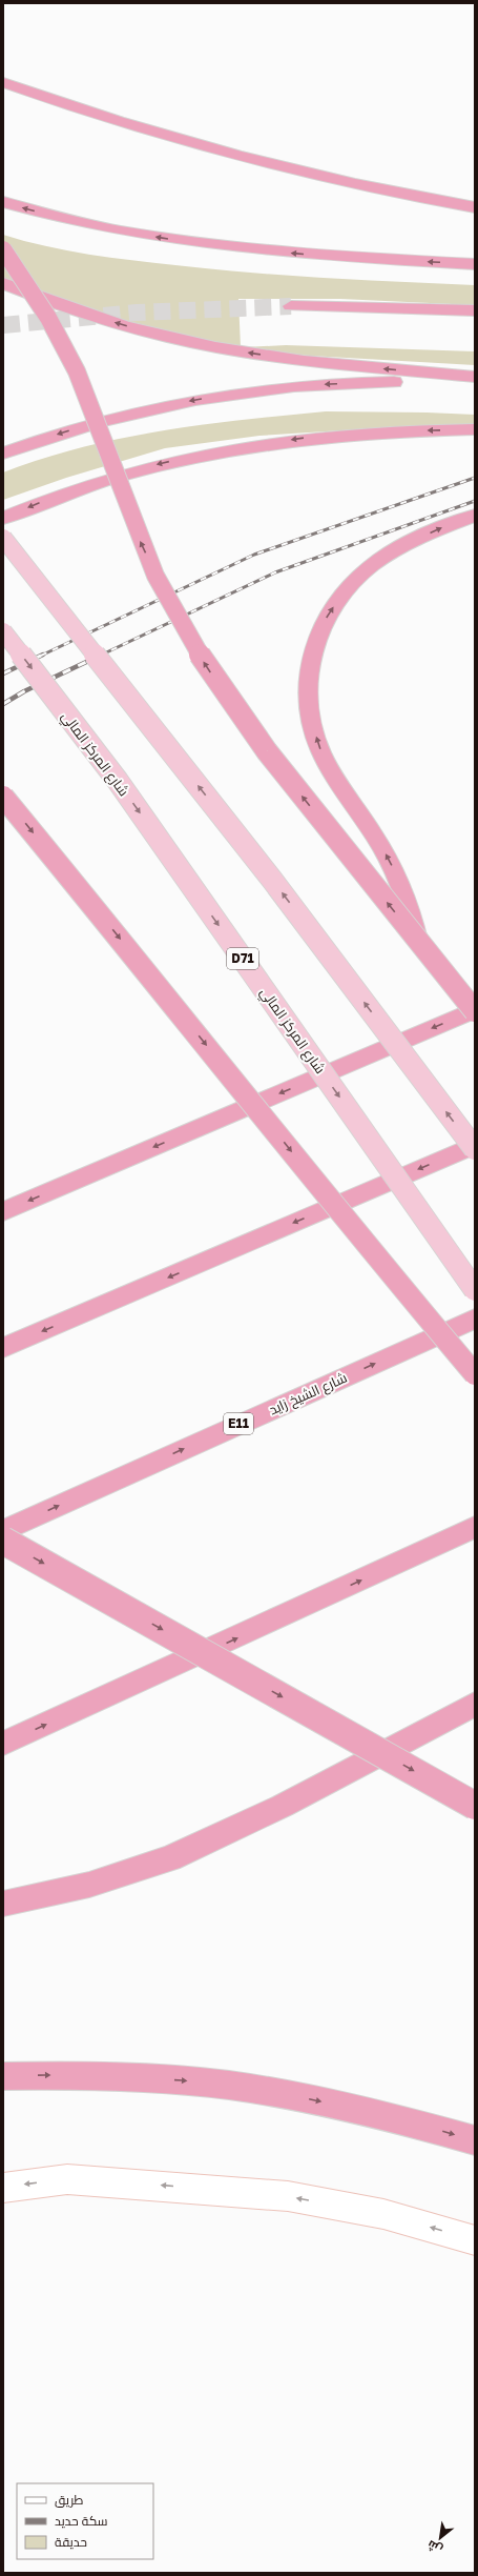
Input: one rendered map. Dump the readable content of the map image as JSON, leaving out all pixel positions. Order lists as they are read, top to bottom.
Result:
{
  "streets": {
    "highway": ["شارع الشيخ زايد", "E11"],
    "main road": ["شارع المركز المالي", "D71"]
  },
  "legend": ["طريق", "سكة حديد", "حديقة"],
  "north": "bottom left"
}
